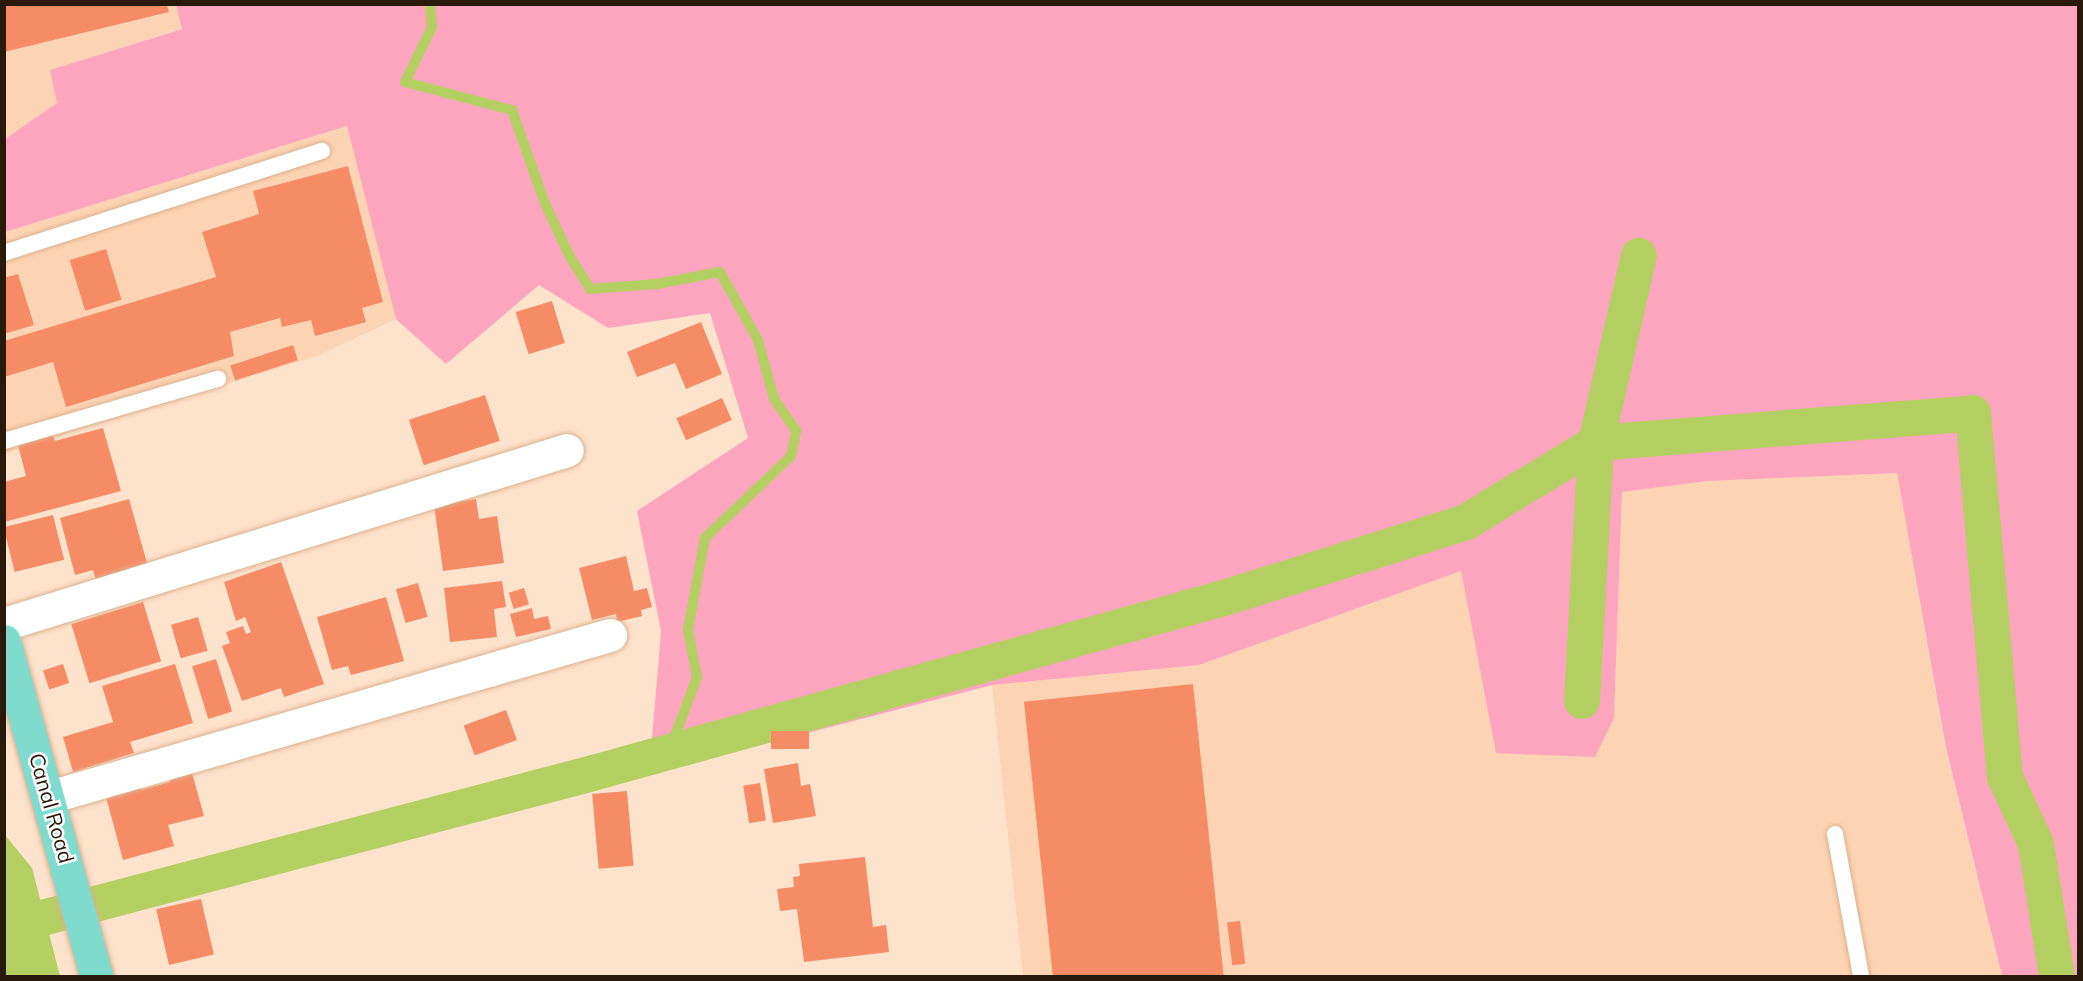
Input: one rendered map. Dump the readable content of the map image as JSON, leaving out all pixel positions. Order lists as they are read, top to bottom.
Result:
{
  "streets": {
    "main road": ["Canal Road"]
  }
}
